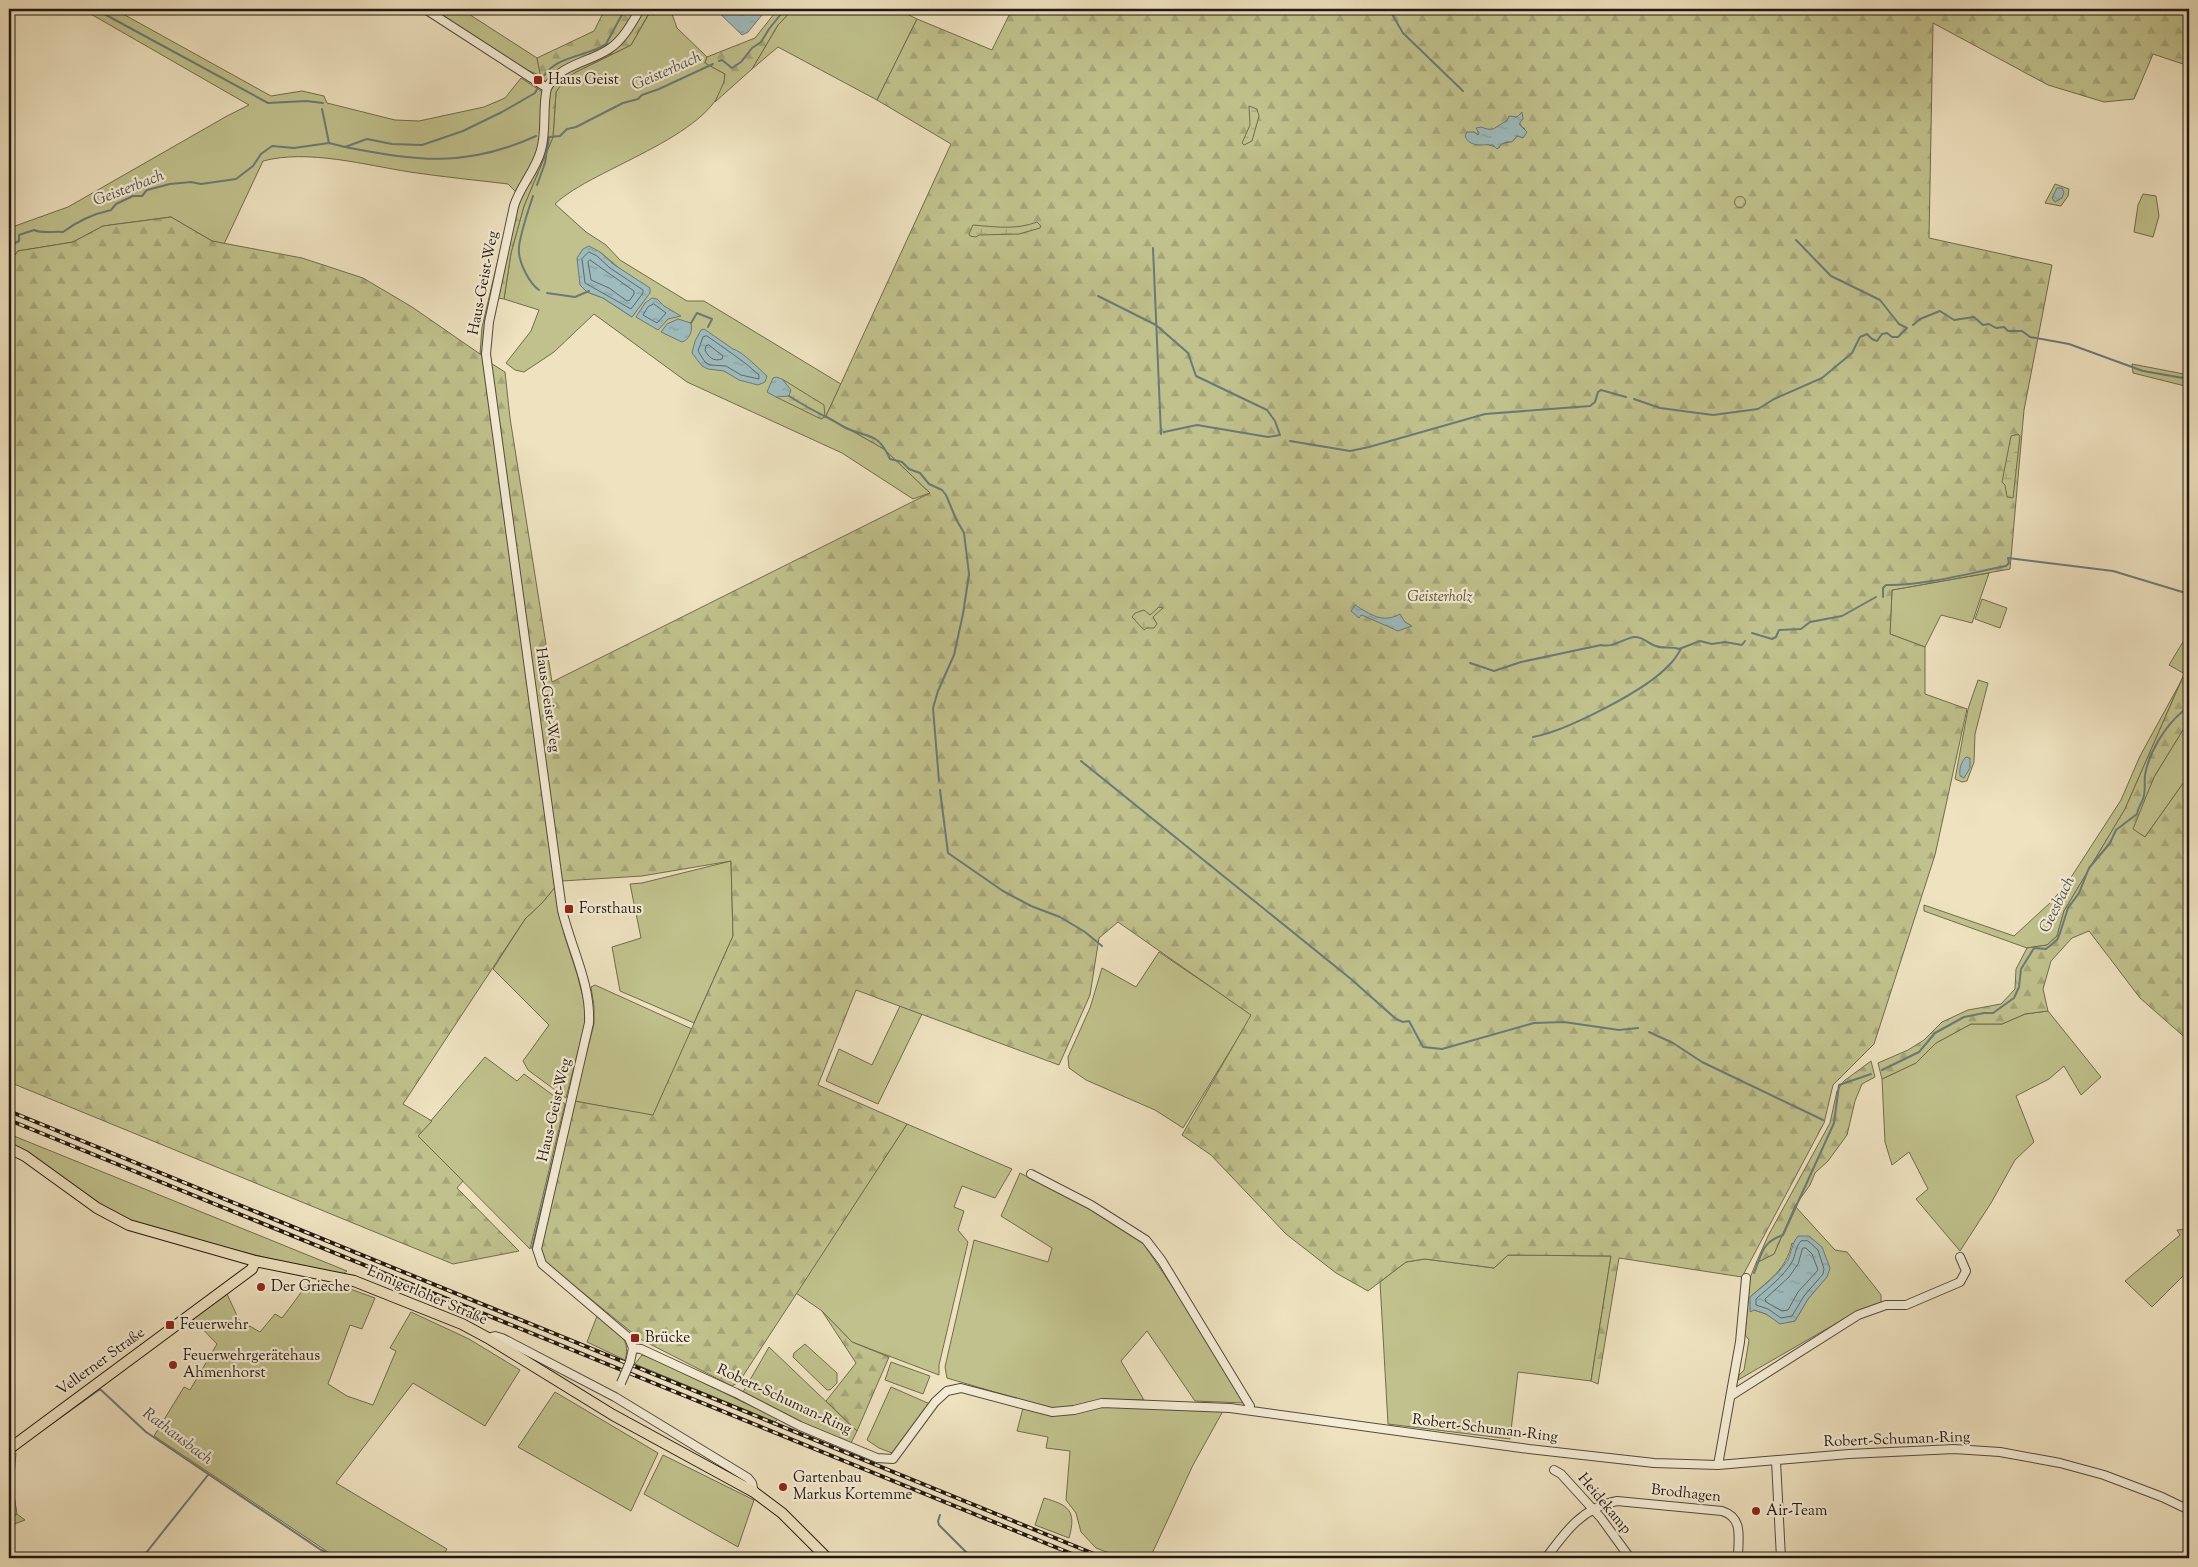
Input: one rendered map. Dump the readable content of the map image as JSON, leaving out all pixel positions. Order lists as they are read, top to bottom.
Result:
{
  "streets": {
    "main road": ["Ennigerloher Straße", "Vellerner Straße"],
    "street": [
      "Haus-Geist-Weg",
      "Robert-Schuman-Ring",
      "Brodhagen",
      "Heidekamp"
    ]
  },
  "crossings": [
    ["Haus-Geist-Weg", "Robert-Schuman-Ring"],
    ["Ennigerloher Straße", "Vellerner Straße"],
    ["Brodhagen", "Heidekamp"]
  ],
  "water": ["Geisterbach", "Geesbach", "Rathausbach"],
  "parks": ["Geisterholz"],
  "places": {
    "transit": [
      "Haus Geist",
      "Forsthaus",
      "Feuerwehr",
      "Brücke"
    ],
    "other": [
      "Der Grieche",
      "Feuerwehrgerätehaus Ahmenhorst",
      "Gartenbau Markus Kortemme",
      "Air-Team"
    ]
  }
}
